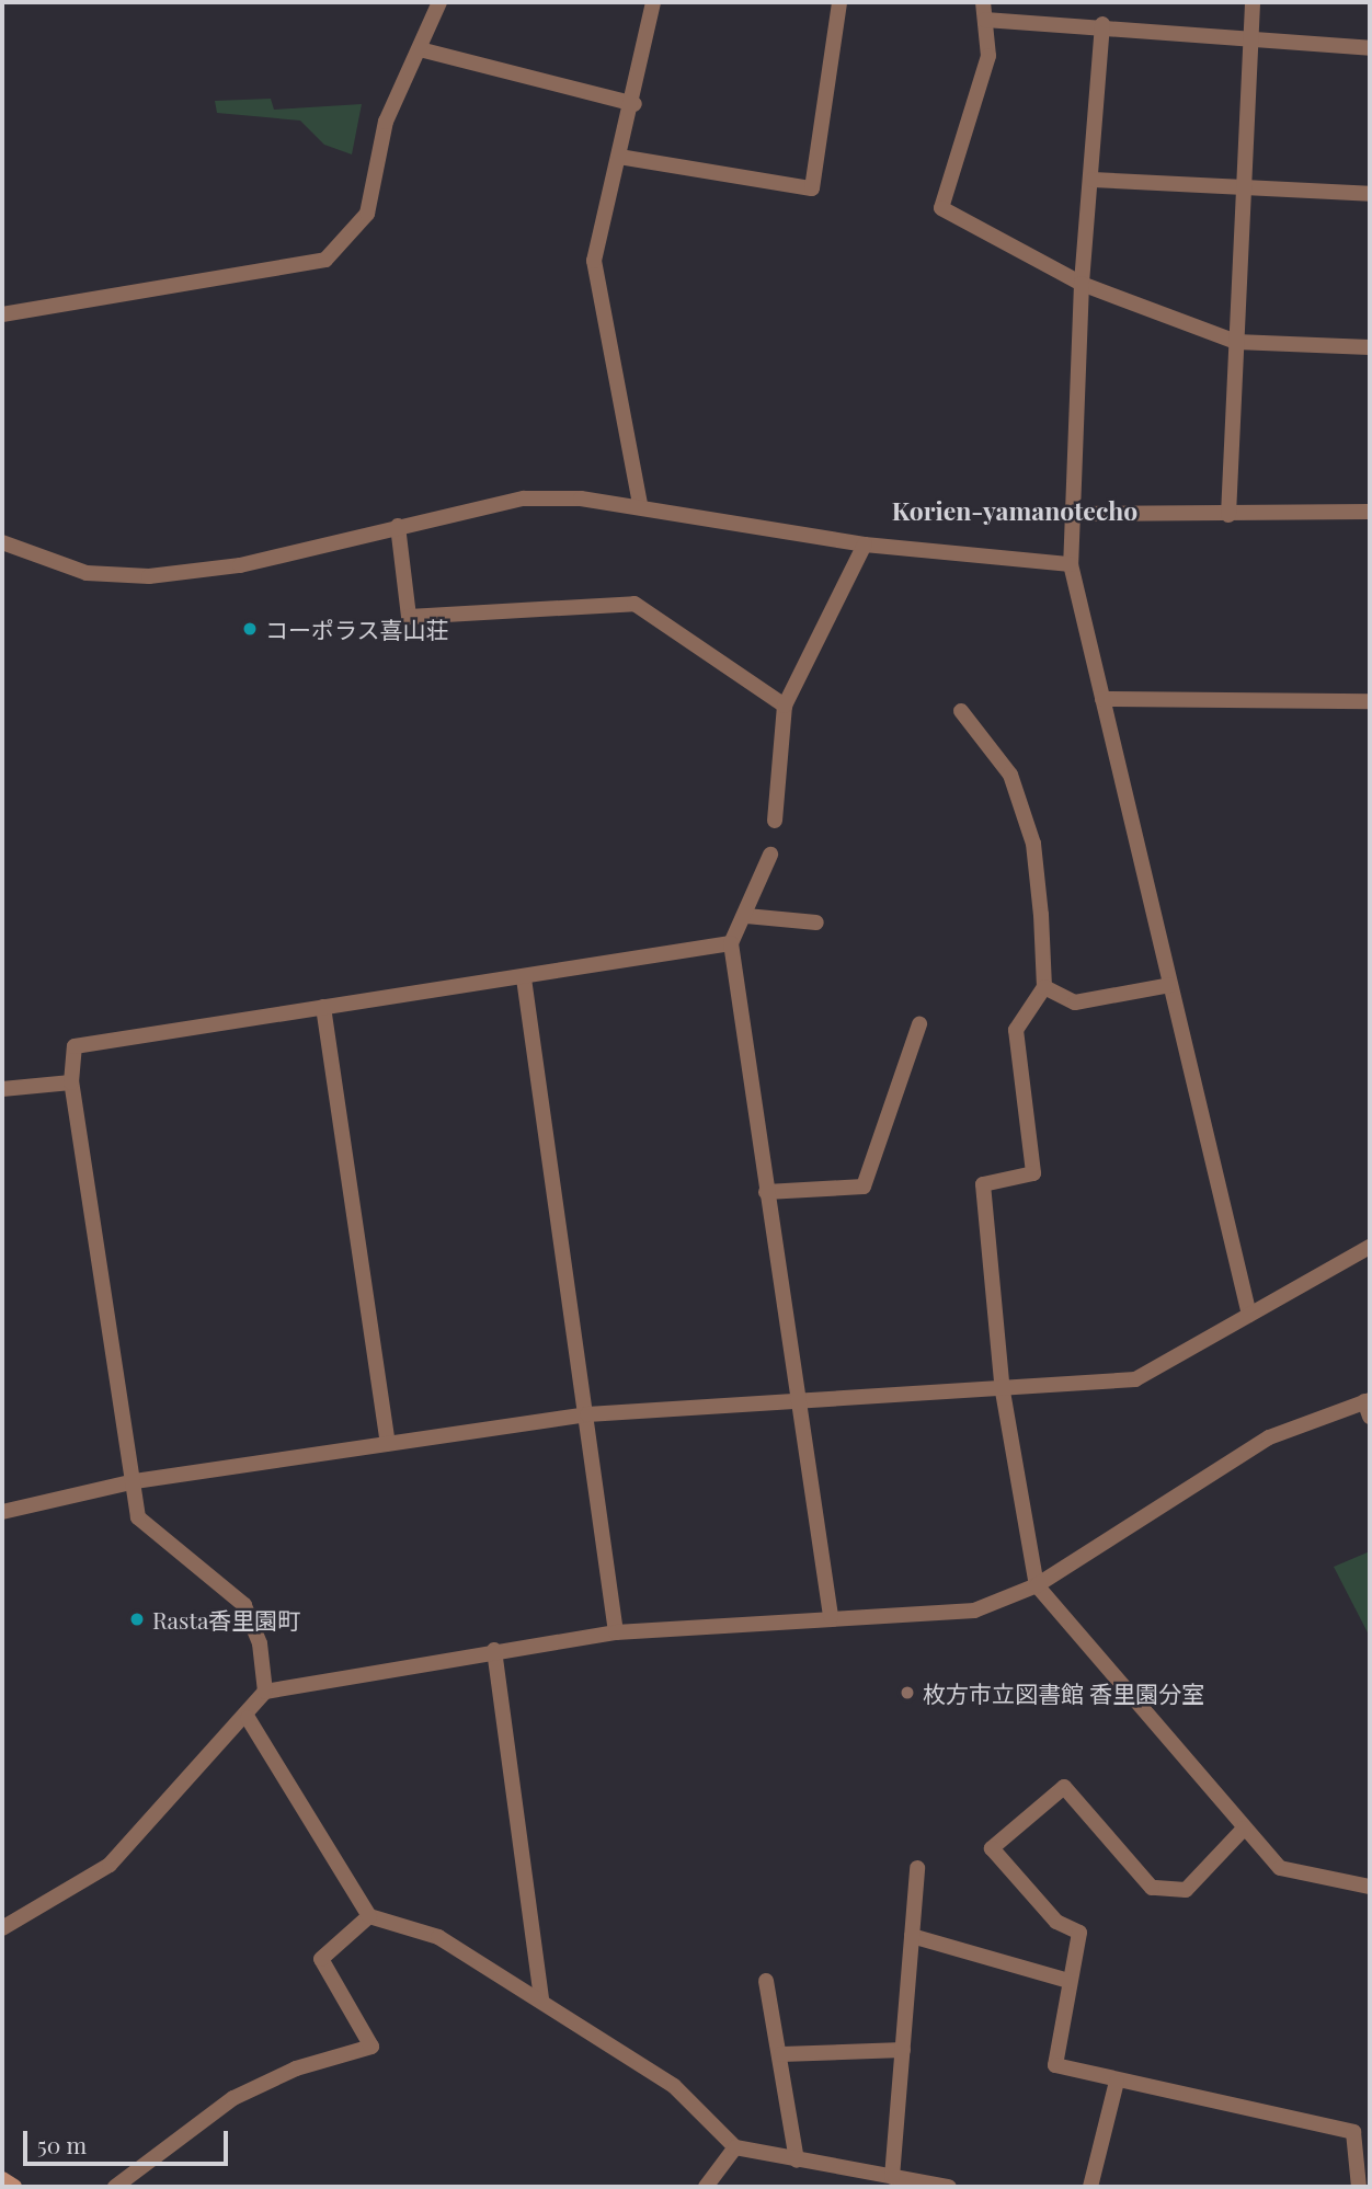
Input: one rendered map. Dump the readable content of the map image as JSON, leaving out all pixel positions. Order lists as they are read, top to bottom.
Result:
{
  "districts": ["Korien-yamanotecho"],
  "places": ["コーポラス喜山荘", "Rasta香里園町", "枚方市立図書館 香里園分室"],
  "scale_bar": "50 m"
}
